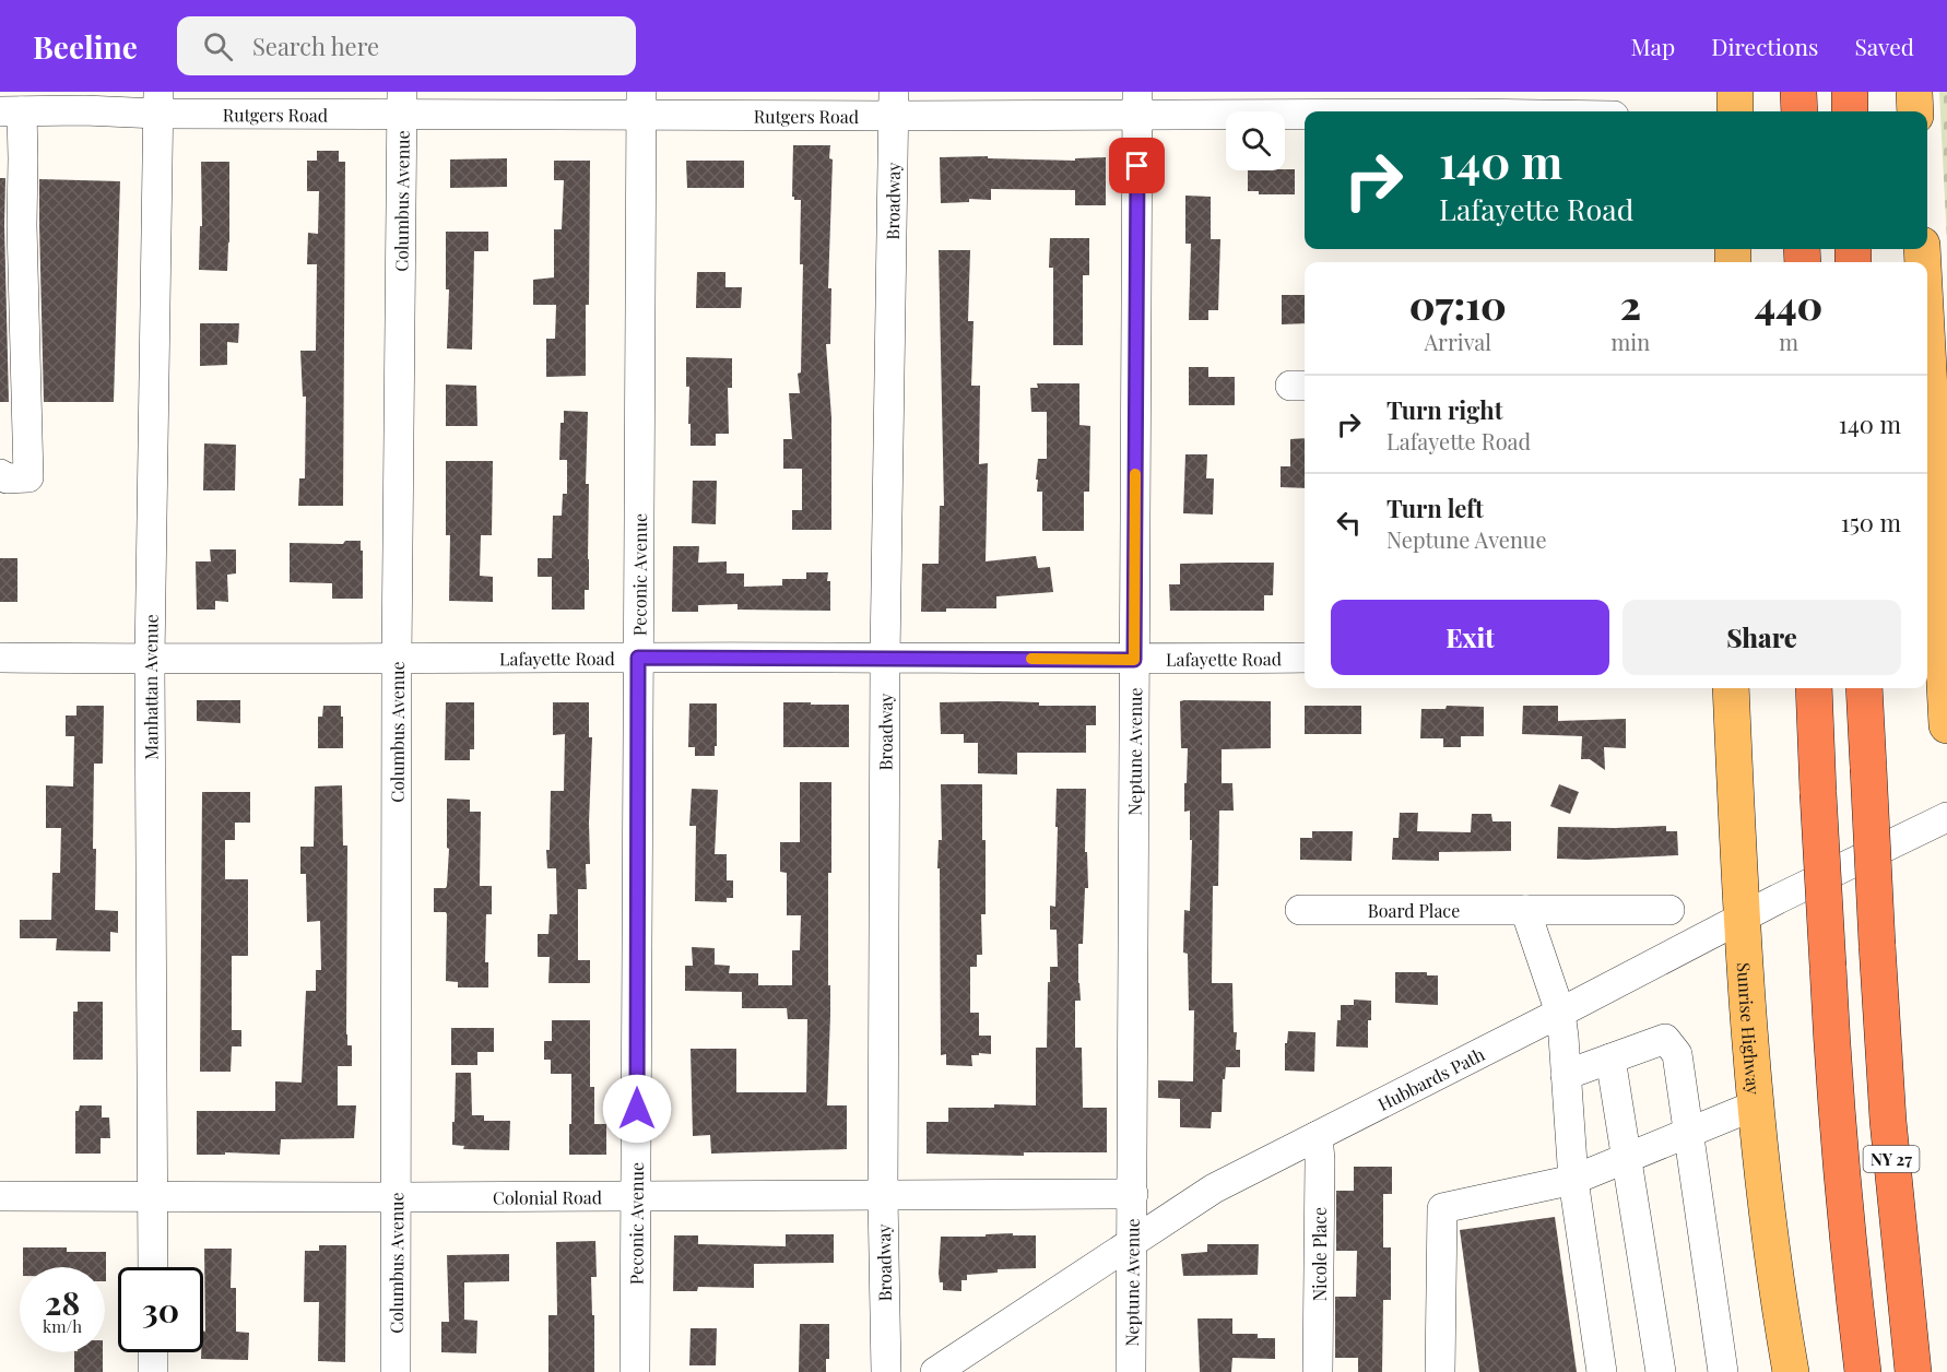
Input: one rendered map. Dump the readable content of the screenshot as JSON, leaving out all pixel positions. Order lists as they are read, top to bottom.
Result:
{
  "streets": {
    "highway": ["NY 27"],
    "main road": ["Sunrise Highway"],
    "street": [
      "Rutgers Road",
      "Columbus Avenue",
      "Broadway",
      "Peconic Avenue",
      "Lafayette Road",
      "Manhattan Avenue",
      "Neptune Avenue",
      "Board Place",
      "Hubbards Path",
      "Colonial Road",
      "Nicole Place"
    ]
  },
  "crossings": [
    ["Rutgers Road", "Columbus Avenue"],
    ["Rutgers Road", "Broadway"],
    ["Rutgers Road", "Peconic Avenue"],
    ["Rutgers Road", "Manhattan Avenue"],
    ["Rutgers Road", "Neptune Avenue"],
    ["Columbus Avenue", "Lafayette Road"],
    ["Columbus Avenue", "Colonial Road"],
    ["Broadway", "Lafayette Road"],
    ["Broadway", "Colonial Road"],
    ["Peconic Avenue", "Lafayette Road"],
    ["Peconic Avenue", "Colonial Road"],
    ["Lafayette Road", "Manhattan Avenue"],
    ["Lafayette Road", "Neptune Avenue"],
    ["Manhattan Avenue", "Colonial Road"],
    ["Neptune Avenue", "Hubbards Path"],
    ["Neptune Avenue", "Colonial Road"],
    ["Sunrise Highway", "Hubbards Path"],
    ["Hubbards Path", "Nicole Place"]
  ],
  "page": {
    "header": "Beeline",
    "search": "Search here",
    "nav": ["Map", "Directions", "Saved"],
    "turn": ["140 m", "Lafayette Road"],
    "eta": [
      "07:10",
      "Arrival",
      "2",
      "min",
      "440",
      "m"
    ],
    "list": [
      {
        "name": "Turn right",
        "note": "Lafayette Road",
        "value": "140 m"
      },
      {
        "name": "Turn left",
        "note": "Neptune Avenue",
        "value": "150 m"
      }
    ],
    "buttons": ["Exit", "Share"],
    "speed": "28 km/h",
    "limit": "30"
  }
}
